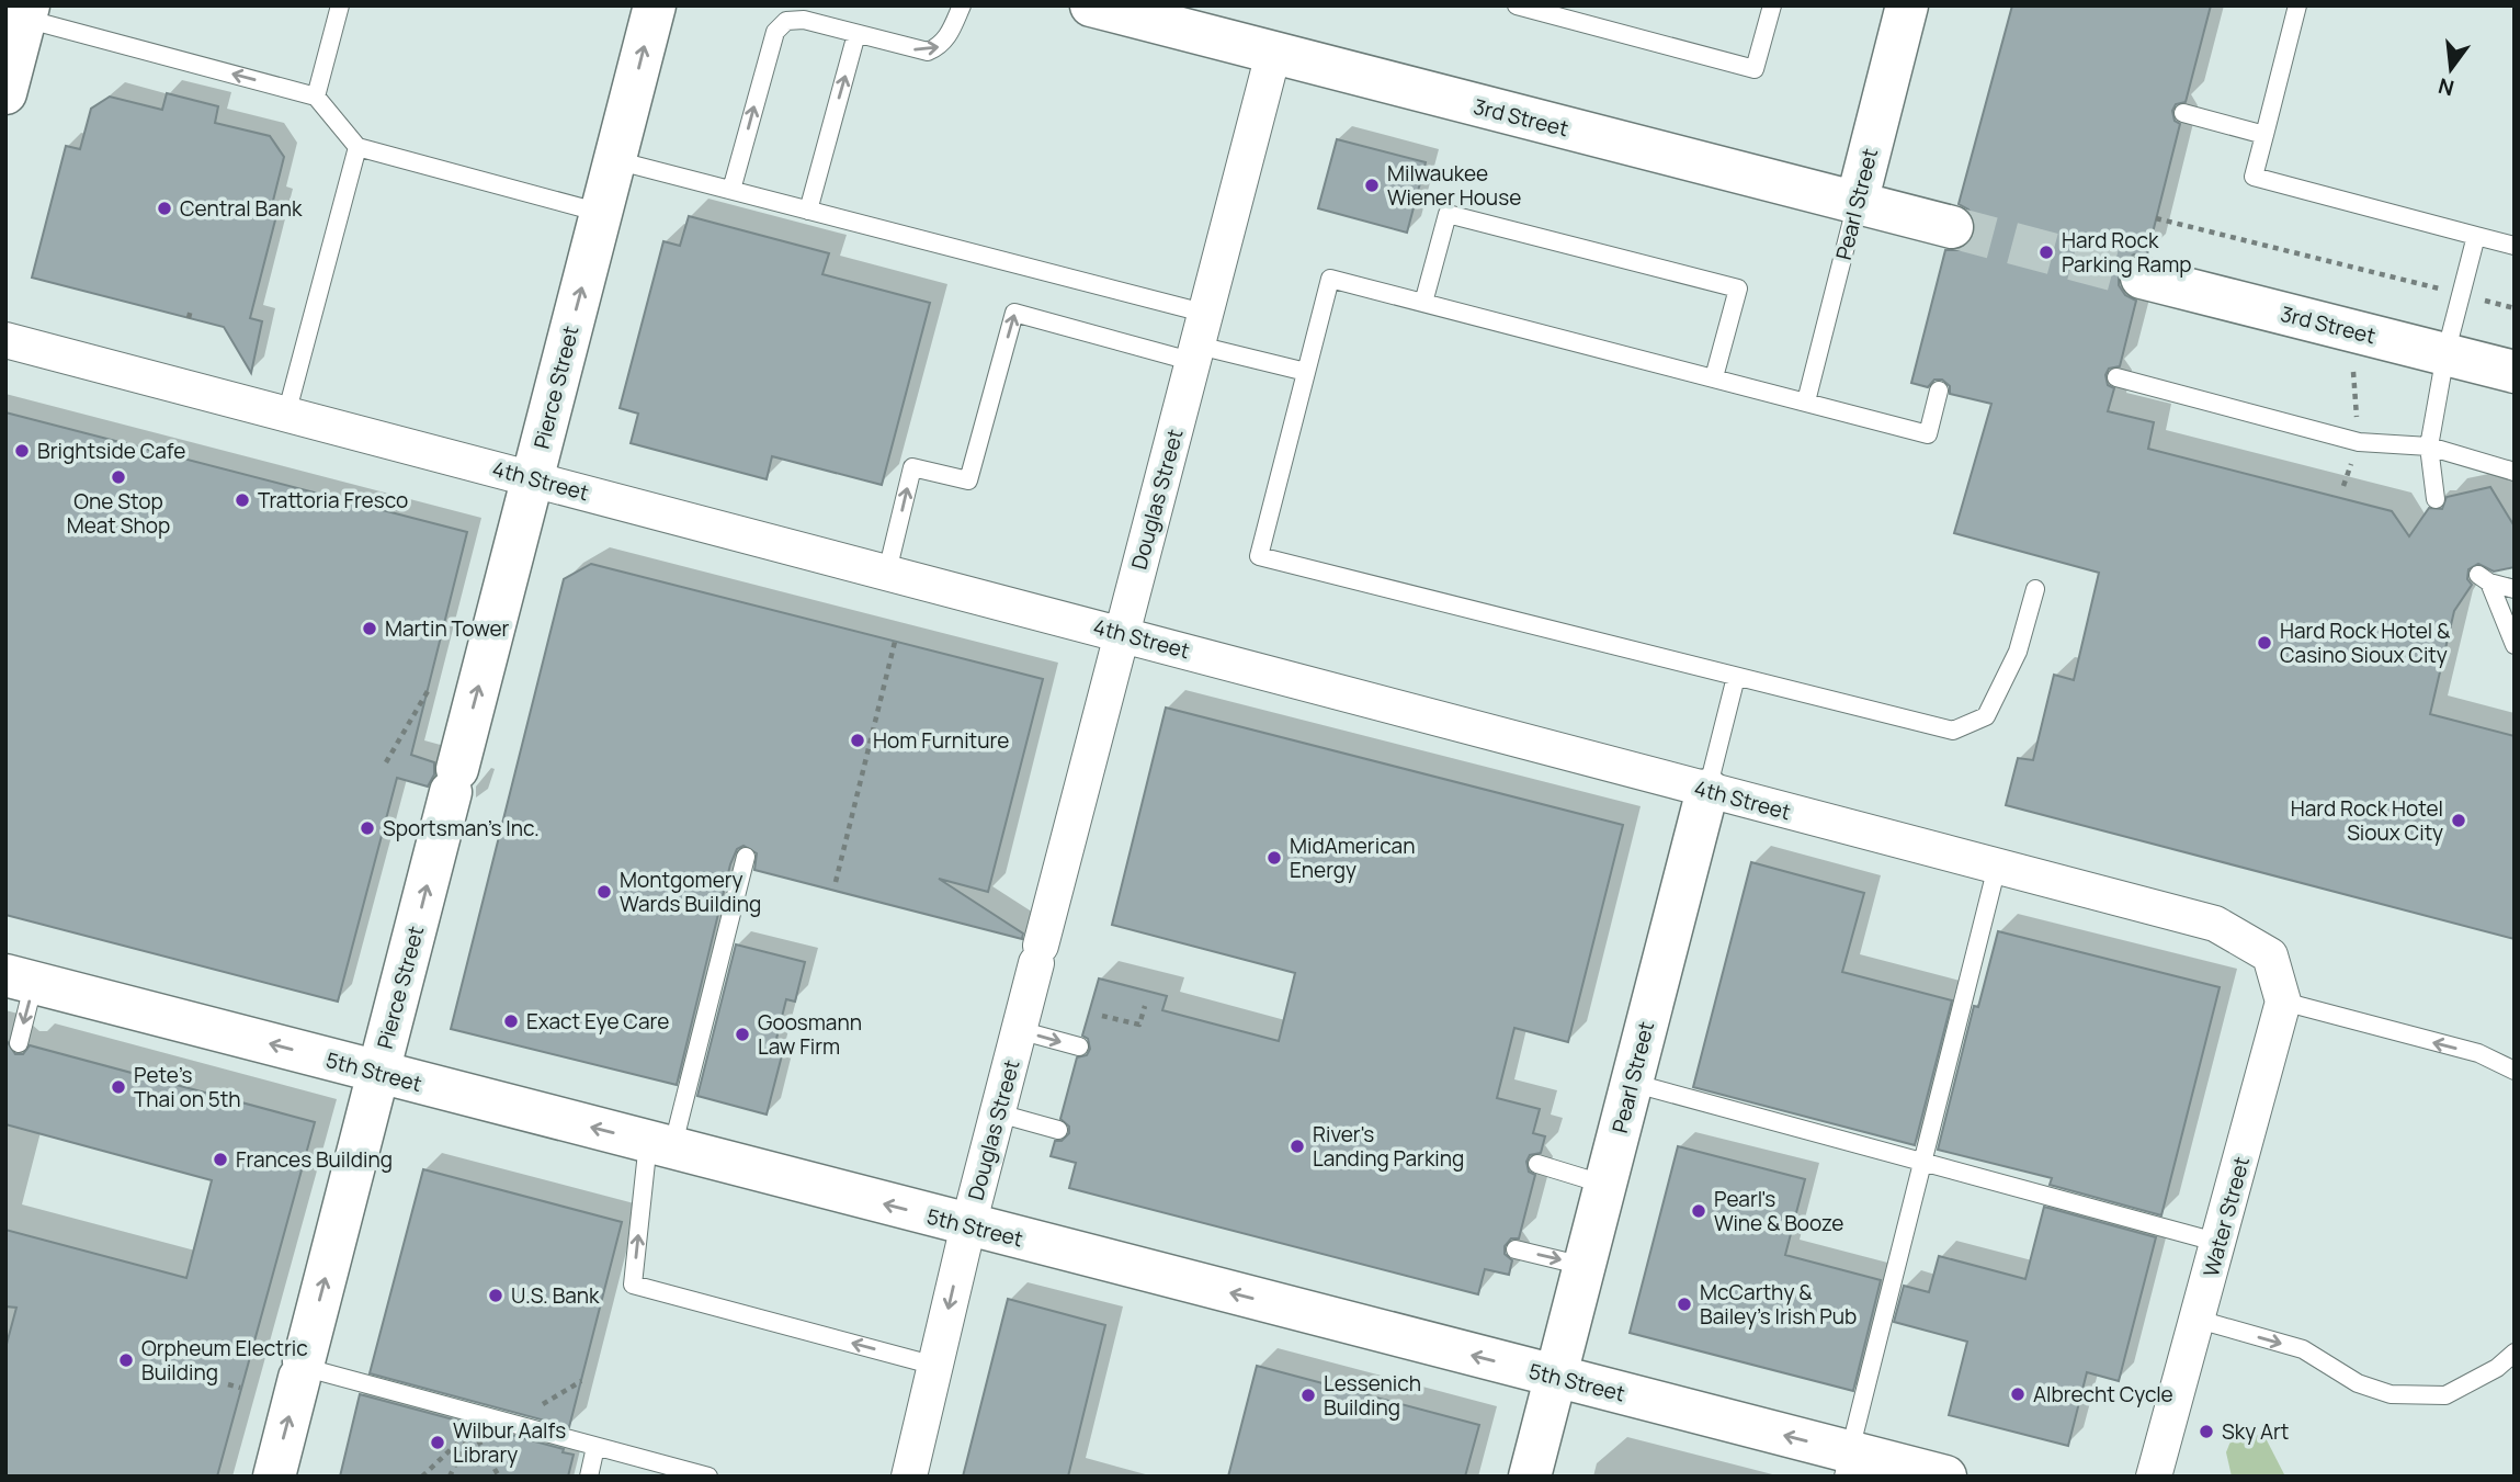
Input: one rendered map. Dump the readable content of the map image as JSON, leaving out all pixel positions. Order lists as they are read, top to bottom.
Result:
{
  "streets": {
    "main road": [
      "3rd Street",
      "Pearl Street",
      "Pierce Street",
      "5th Street"
    ],
    "street": ["4th Street", "Douglas Street", "Water Street"]
  },
  "crossings": [
    ["3rd Street", "Pearl Street"],
    ["3rd Street", "Douglas Street"],
    ["Pearl Street", "4th Street"],
    ["Pearl Street", "5th Street"],
    ["Pierce Street", "4th Street"],
    ["Pierce Street", "5th Street"],
    ["4th Street", "Douglas Street"],
    ["4th Street", "Water Street"],
    ["Douglas Street", "5th Street"]
  ],
  "one_way": ["Pierce Street", "5th Street"],
  "places": [
    "Milwaukee Wiener House",
    "Central Bank",
    "Hard Rock Parking Ramp",
    "Brightside Cafe",
    "One Stop Meat Shop",
    "Trattoria Fresco",
    "Martin Tower",
    "Hard Rock Hotel & Casino Sioux City",
    "Hom Furniture",
    "Hard Rock Hotel Sioux City",
    "Sportsman's Inc.",
    "MidAmerican Energy",
    "Montgomery Wards Building",
    "Exact Eye Care",
    "Goosmann Law Firm",
    "Pete’s Thai on 5th",
    "River's Landing Parking",
    "Frances Building",
    "Pearl's Wine & Booze",
    "U.S. Bank",
    "McCarthy & Bailey's Irish Pub",
    "Orpheum Electric Building",
    "Albrecht Cycle",
    "Lessenich Building",
    "Sky Art",
    "Wilbur Aalfs Library"
  ],
  "north": "bottom"
}
